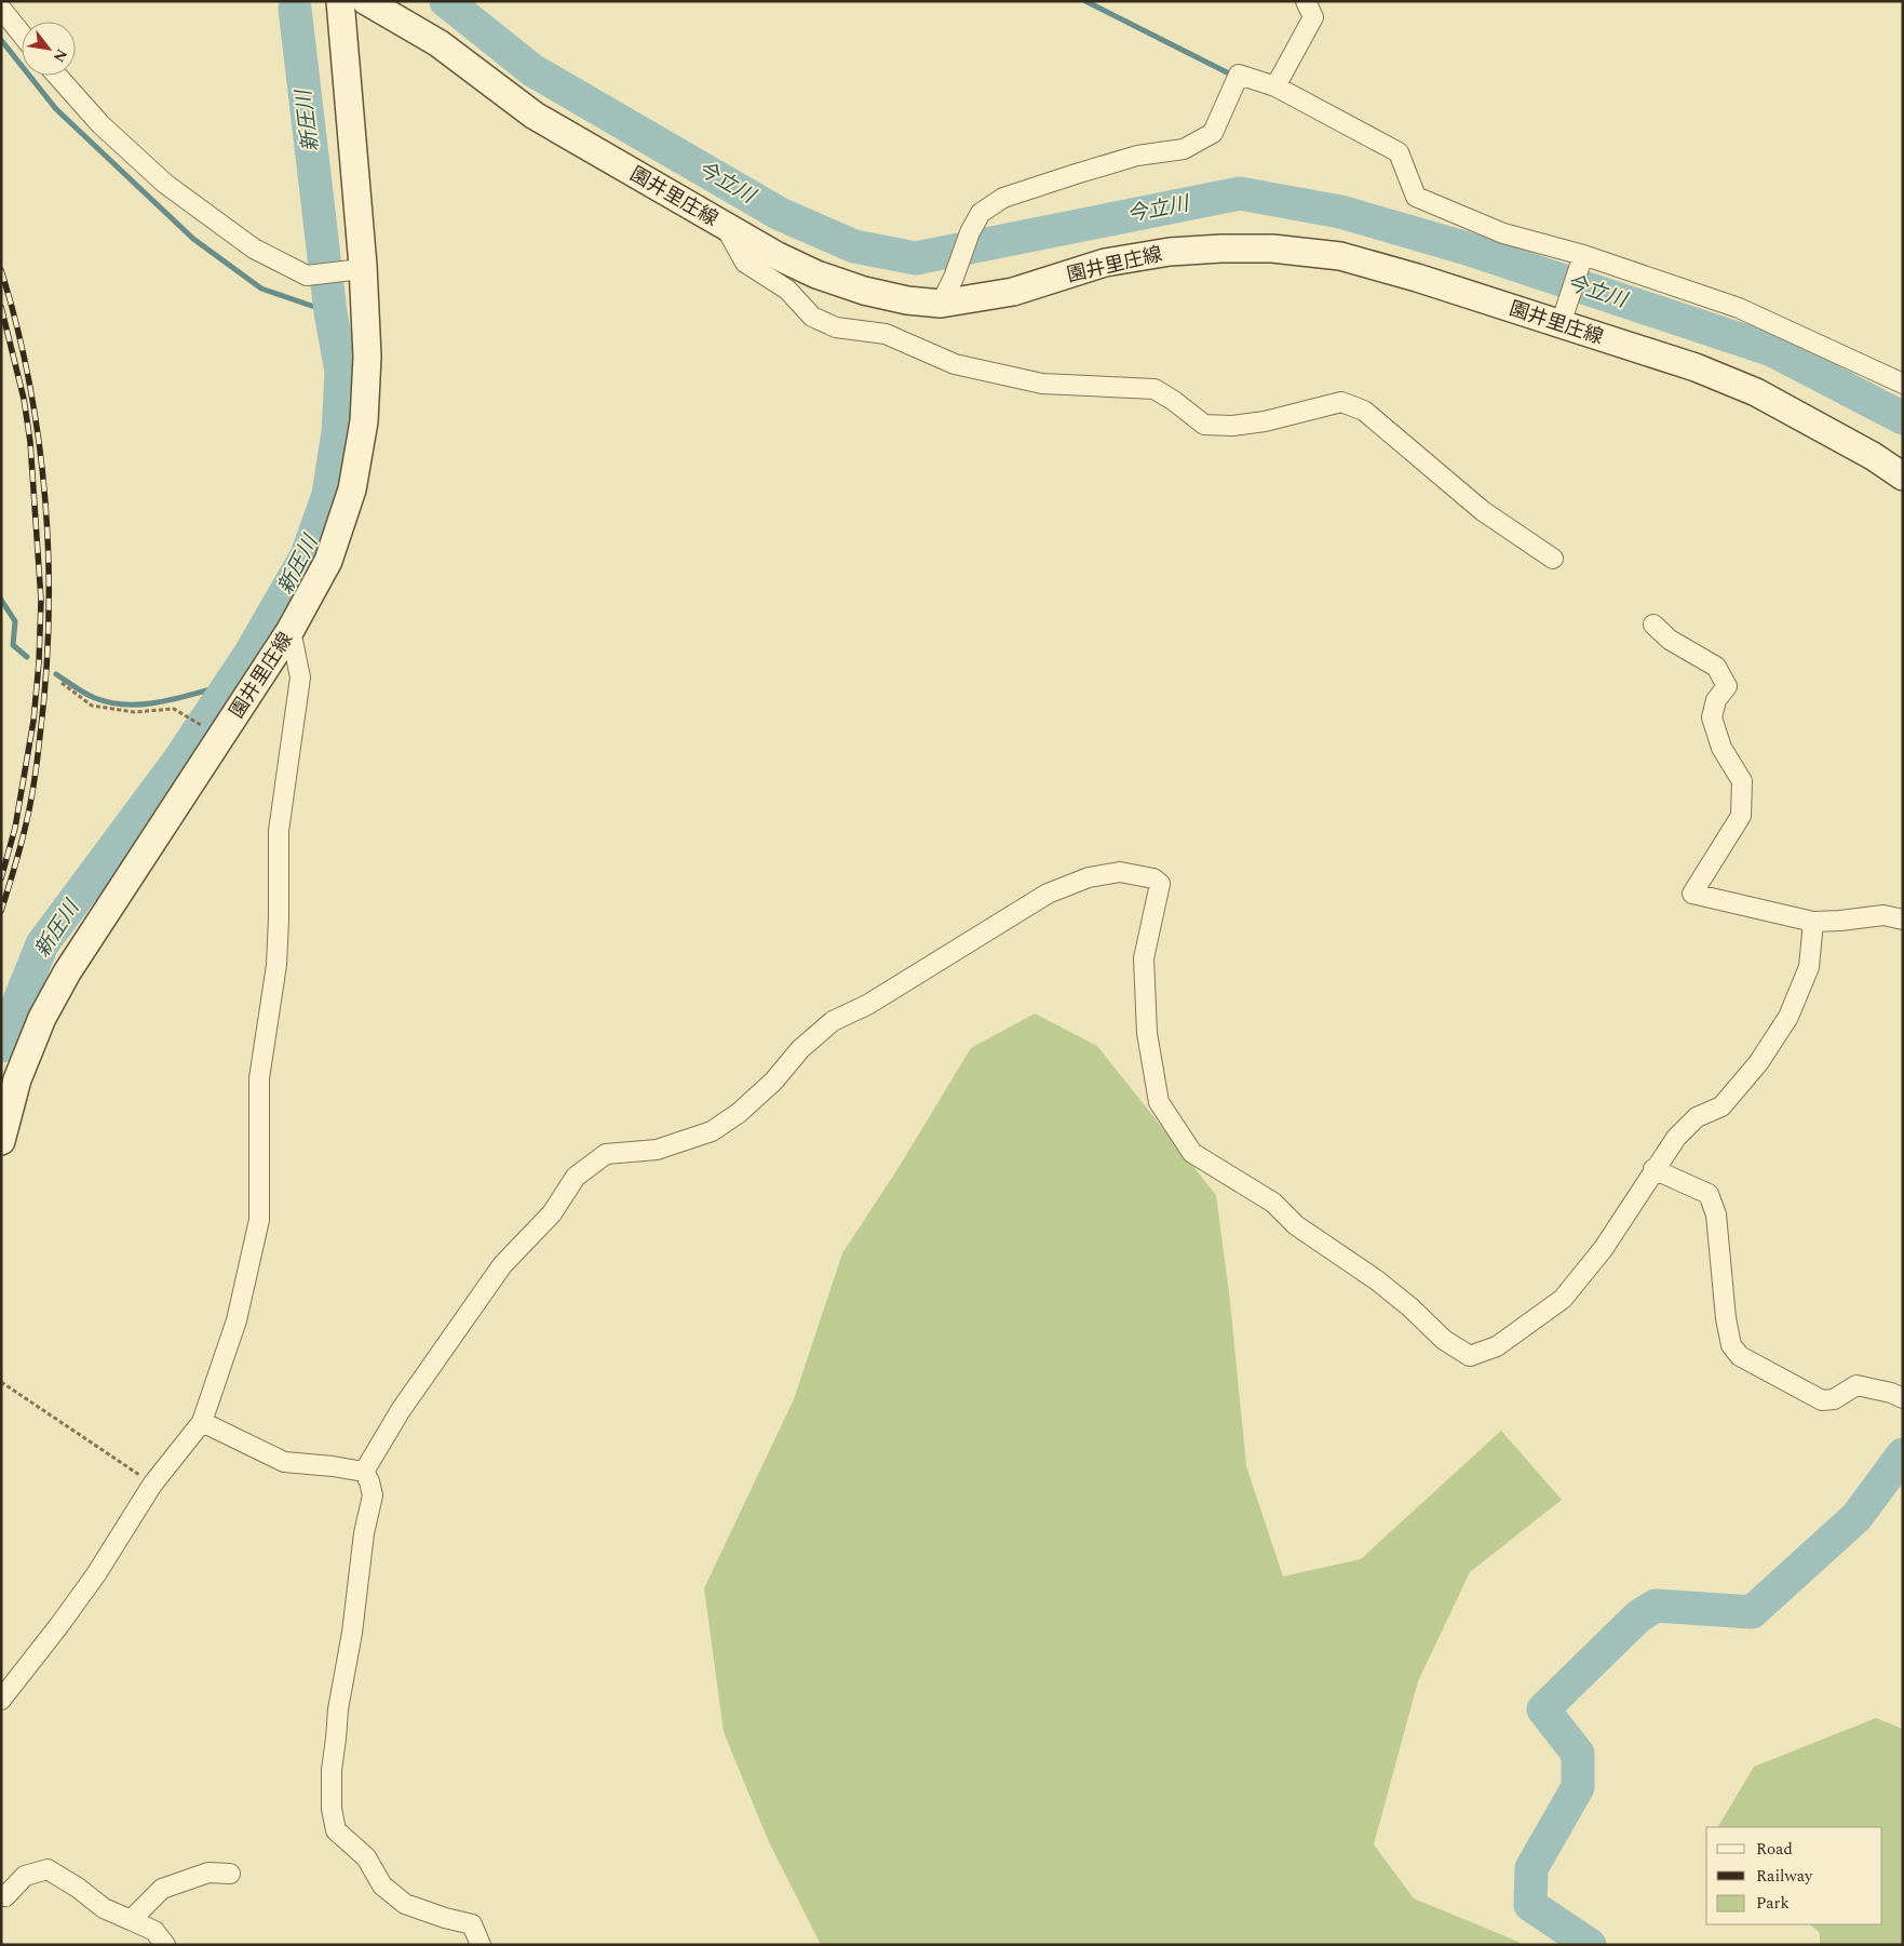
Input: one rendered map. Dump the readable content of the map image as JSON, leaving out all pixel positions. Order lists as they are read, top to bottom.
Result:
{
  "streets": {
    "main road": ["園井里庄線"]
  },
  "water": ["新圧川", "今立川"],
  "legend": ["Road", "Railway", "Park"],
  "north": "bottom right"
}
